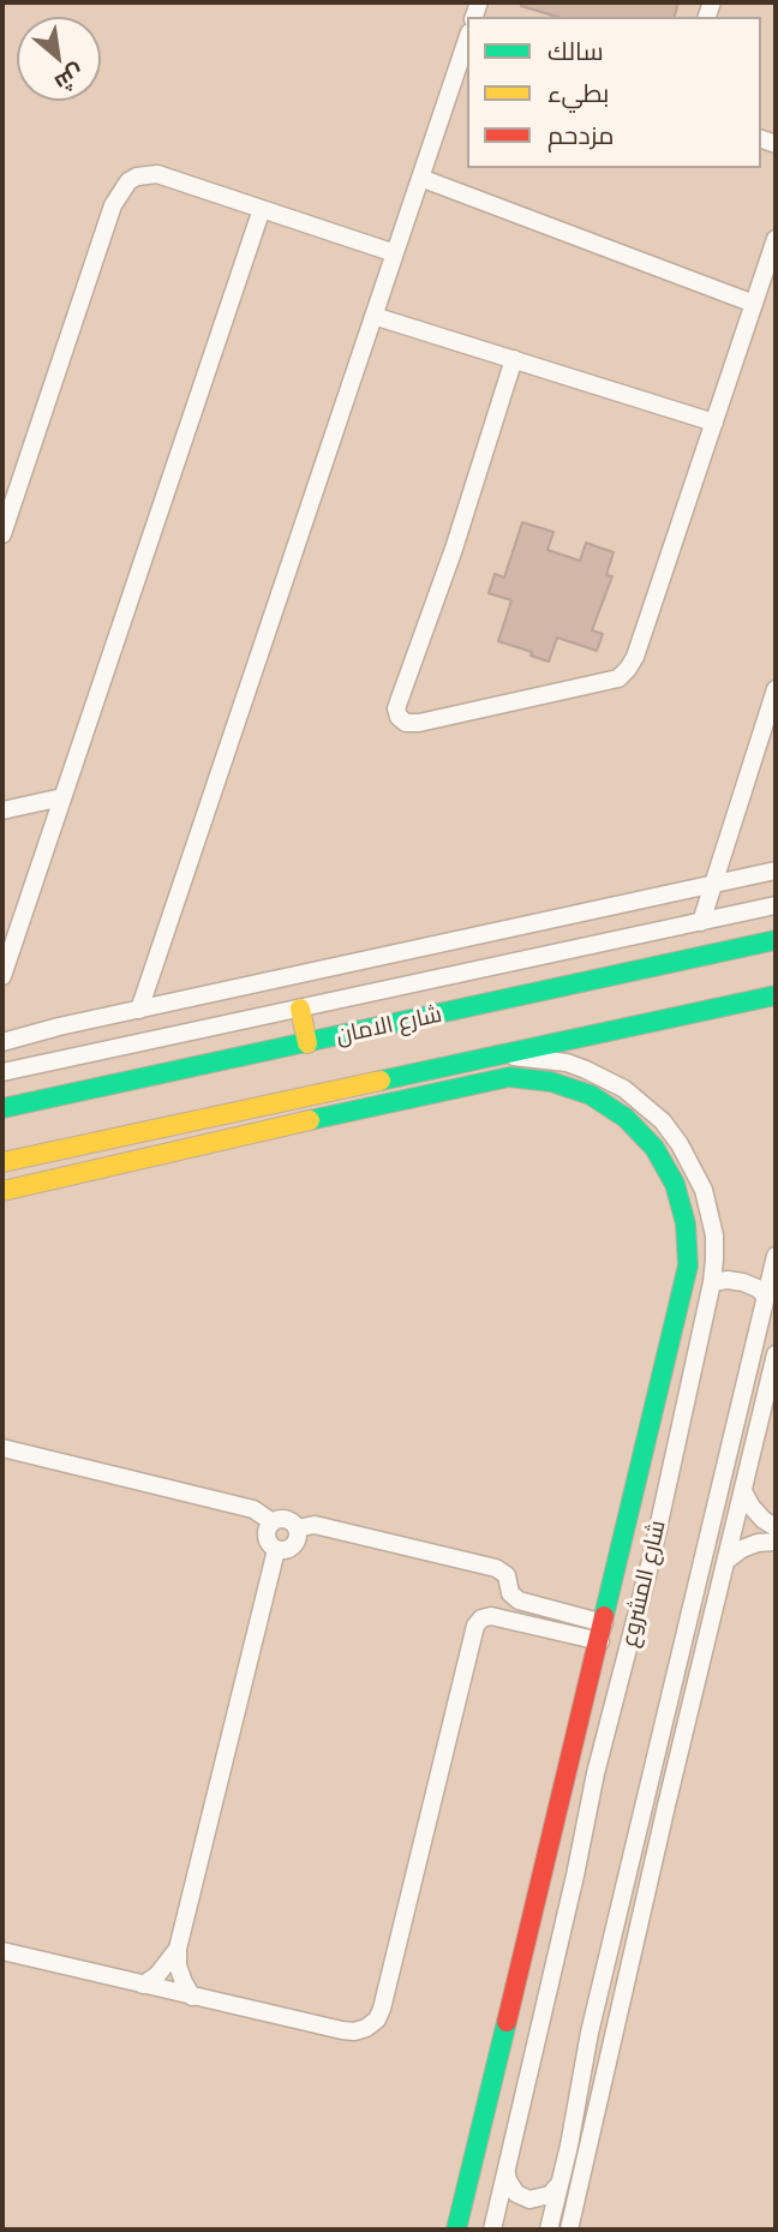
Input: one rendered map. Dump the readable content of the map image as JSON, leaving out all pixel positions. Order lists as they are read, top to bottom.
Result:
{
  "streets": {
    "street": ["شارع الامان", "شارع المشروع"]
  },
  "legend": ["سالك", "بطيء", "مزدحم"],
  "north": "bottom right"
}
